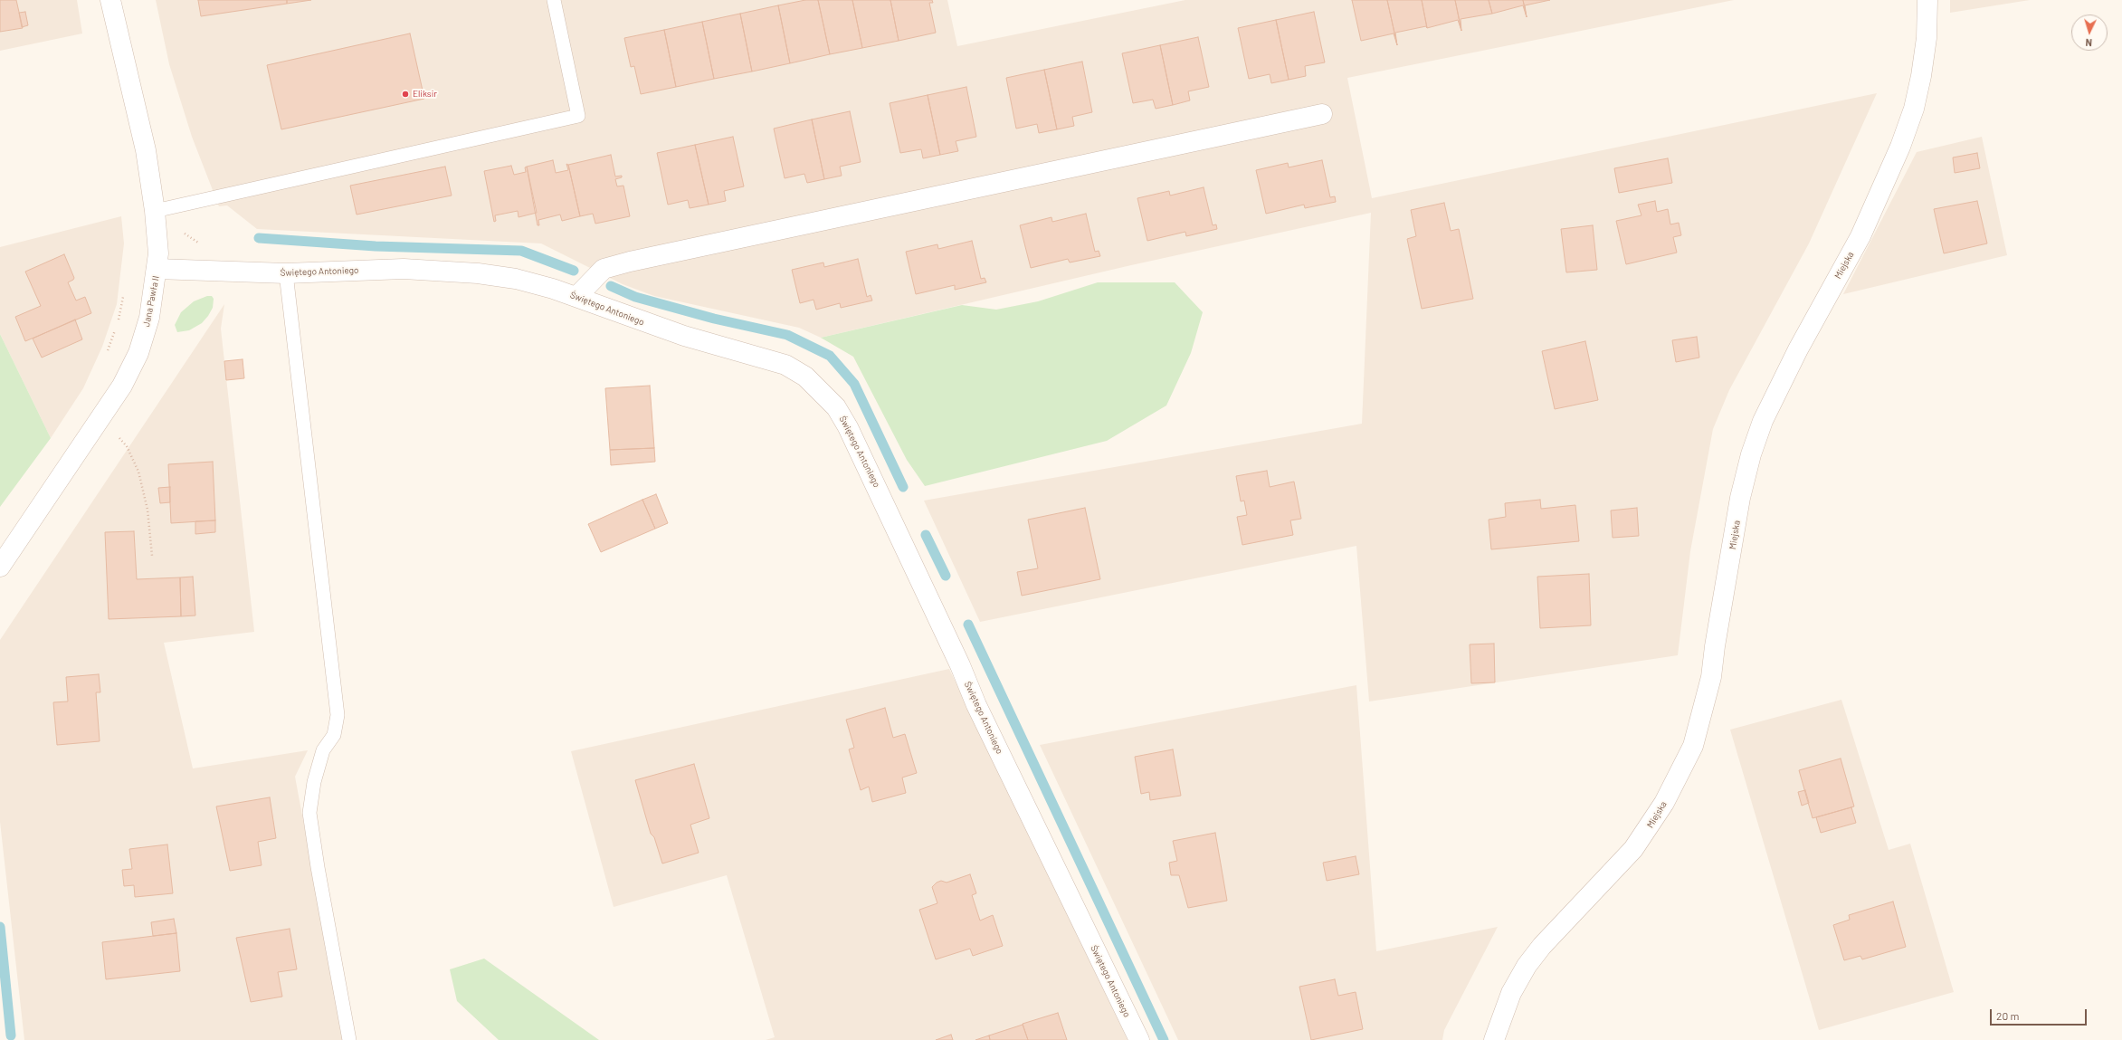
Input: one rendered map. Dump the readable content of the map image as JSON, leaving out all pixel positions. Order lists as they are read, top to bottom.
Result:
{
  "streets": {
    "street": ["Miejska", "Świętego Antoniego", "Jana Pawła II"]
  },
  "crossings": [
    ["Świętego Antoniego", "Jana Pawła II"]
  ],
  "places": ["Eliksir"],
  "scale_bar": "20 m",
  "north": "bottom"
}
